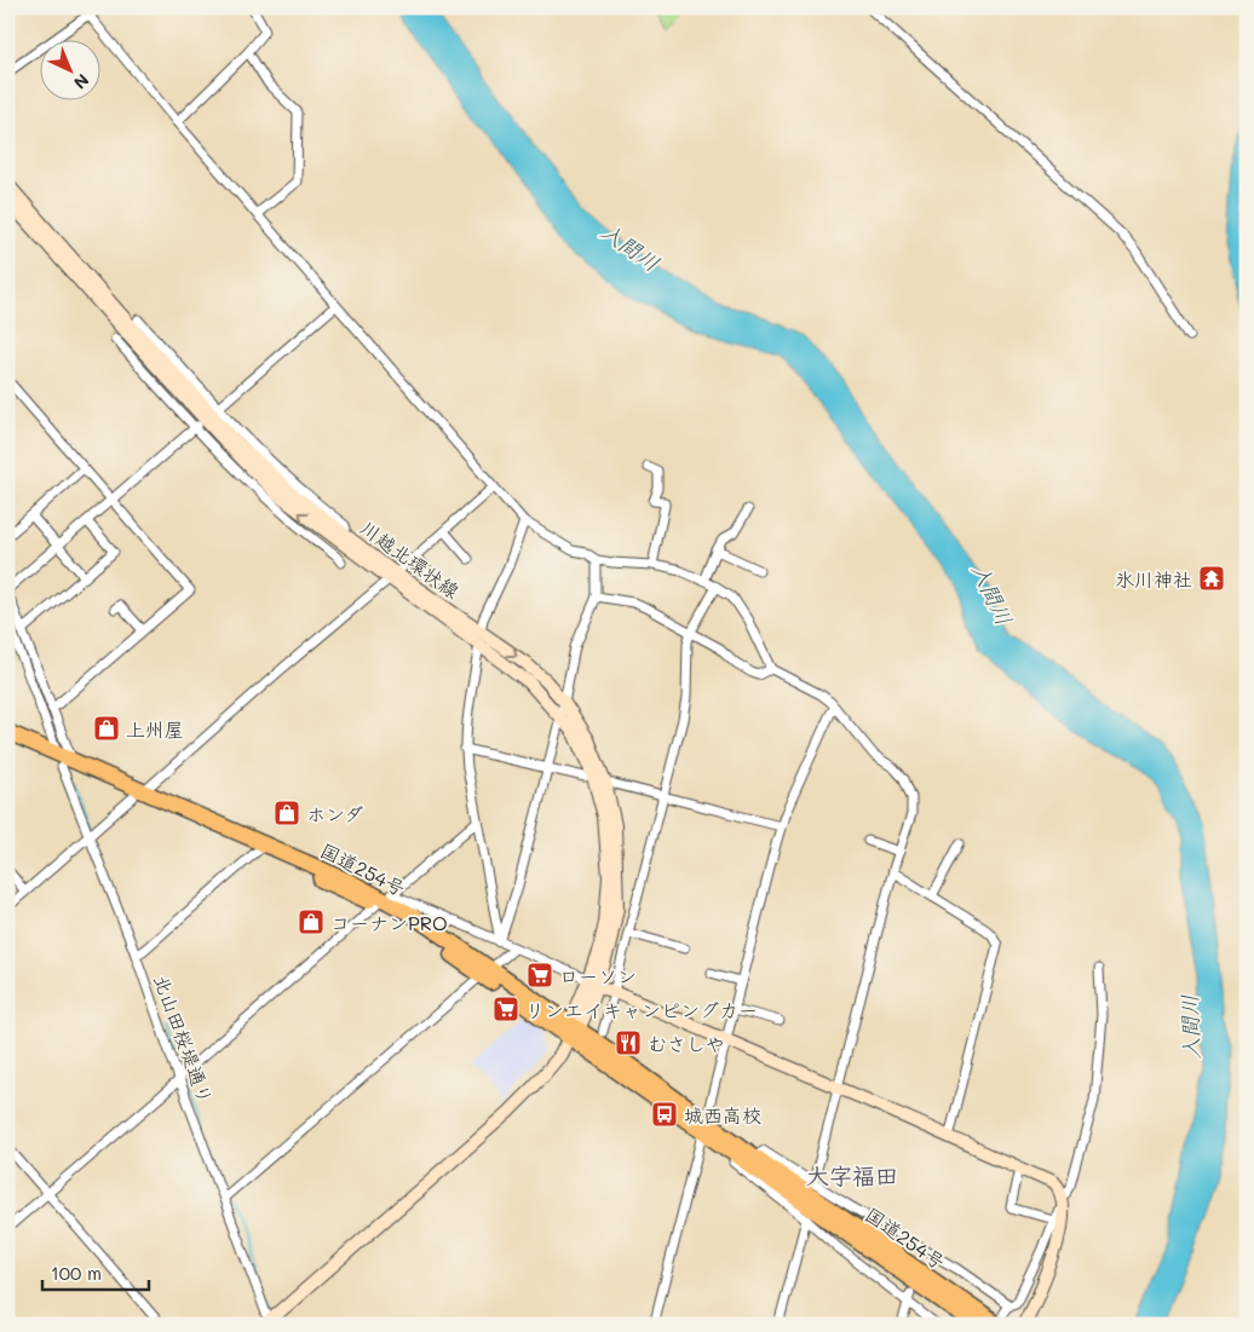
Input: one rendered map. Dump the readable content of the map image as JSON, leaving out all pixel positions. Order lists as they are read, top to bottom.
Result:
{
  "streets": {
    "highway": ["国道254号"],
    "main road": ["川越北環状線"],
    "street": ["北山田桜堤通り"]
  },
  "crossings": [
    ["川越北環状線", "国道254号"],
    ["川越北環状線", "北山田桜堤通り"],
    ["国道254号", "北山田桜堤通り"]
  ],
  "districts": ["大字福田"],
  "water": ["入間川"],
  "places": {
    "temple": ["氷川神社"],
    "shop": ["上州屋", "ホンダ", "コーナンPRO"],
    "supermarket": ["ローソン", "リンエイキャンピングカー"],
    "restaurant": ["むさしや"],
    "bus stop": ["城西高校"]
  },
  "scale_bar": "100 m",
  "north": "bottom right"
}
